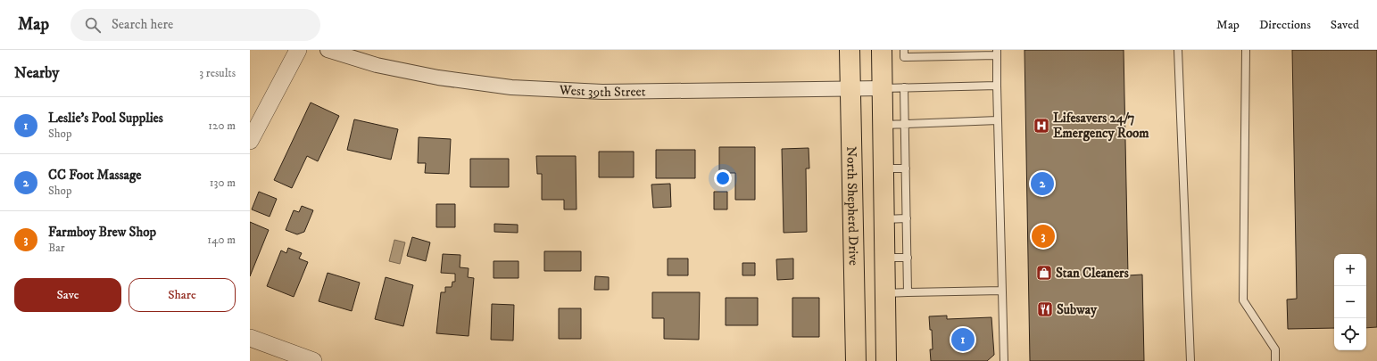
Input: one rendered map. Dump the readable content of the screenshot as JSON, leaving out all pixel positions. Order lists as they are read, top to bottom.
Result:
{
  "streets": {
    "main road": ["North Shepherd Drive"],
    "street": ["West 39th Street"]
  },
  "crossings": [
    ["West 39th Street", "North Shepherd Drive"]
  ],
  "places": {
    "hospital": ["Lifesavers 24/7 Emergency Room"],
    "shop": ["Stan Cleaners"],
    "restaurant": ["Subway"]
  },
  "page": {
    "header": "Map",
    "search": "Search here",
    "nav": ["Map", "Directions", "Saved"],
    "heading": ["Nearby", "3 results"],
    "list": [
      {
        "mark": "1",
        "name": "Leslie's Pool Supplies",
        "note": "Shop",
        "value": "120 m"
      },
      {
        "mark": "2",
        "name": "CC Foot Massage",
        "note": "Shop",
        "value": "130 m"
      },
      {
        "mark": "3",
        "name": "Farmboy Brew Shop",
        "note": "Bar",
        "value": "140 m"
      }
    ],
    "pins": ["2", "3", "1"],
    "map_buttons": ["+", "−"],
    "buttons": ["Save", "Share"]
  }
}
